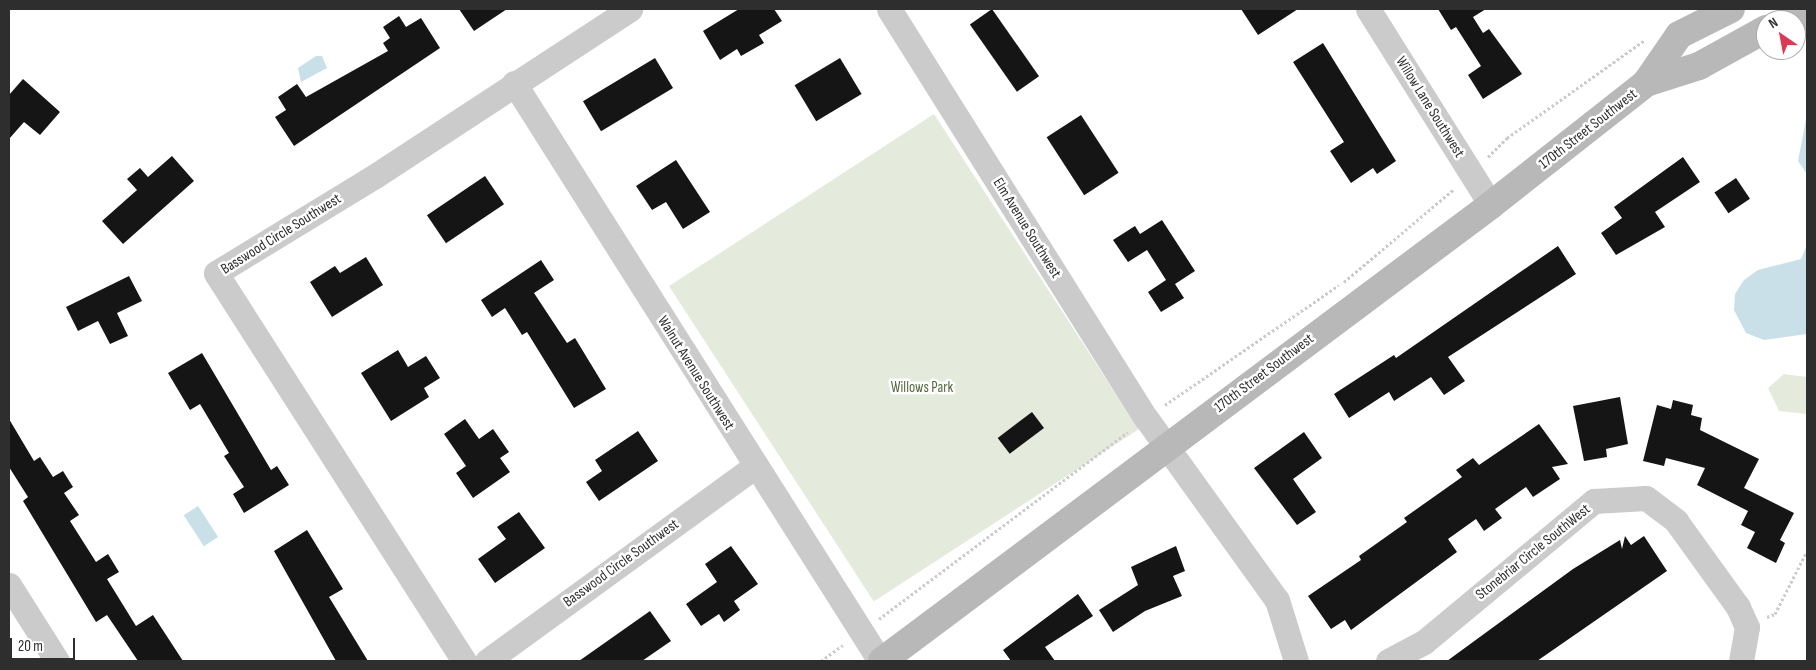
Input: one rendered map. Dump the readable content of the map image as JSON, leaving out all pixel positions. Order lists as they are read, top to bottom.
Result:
{
  "streets": {
    "street": [
      "Willow Lane Southwest",
      "170th Street Southwest",
      "Elm Avenue Southwest",
      "Basswood Circle Southwest",
      "Walnut Avenue Southwest",
      "Stonebriar Circle SouthWest"
    ]
  },
  "crossings": [
    ["Willow Lane Southwest", "170th Street Southwest"],
    ["170th Street Southwest", "Elm Avenue Southwest"],
    ["170th Street Southwest", "Walnut Avenue Southwest"],
    ["Basswood Circle Southwest", "Walnut Avenue Southwest"]
  ],
  "parks": ["Willows Park"],
  "scale_bar": "20 m",
  "north": "top left"
}
